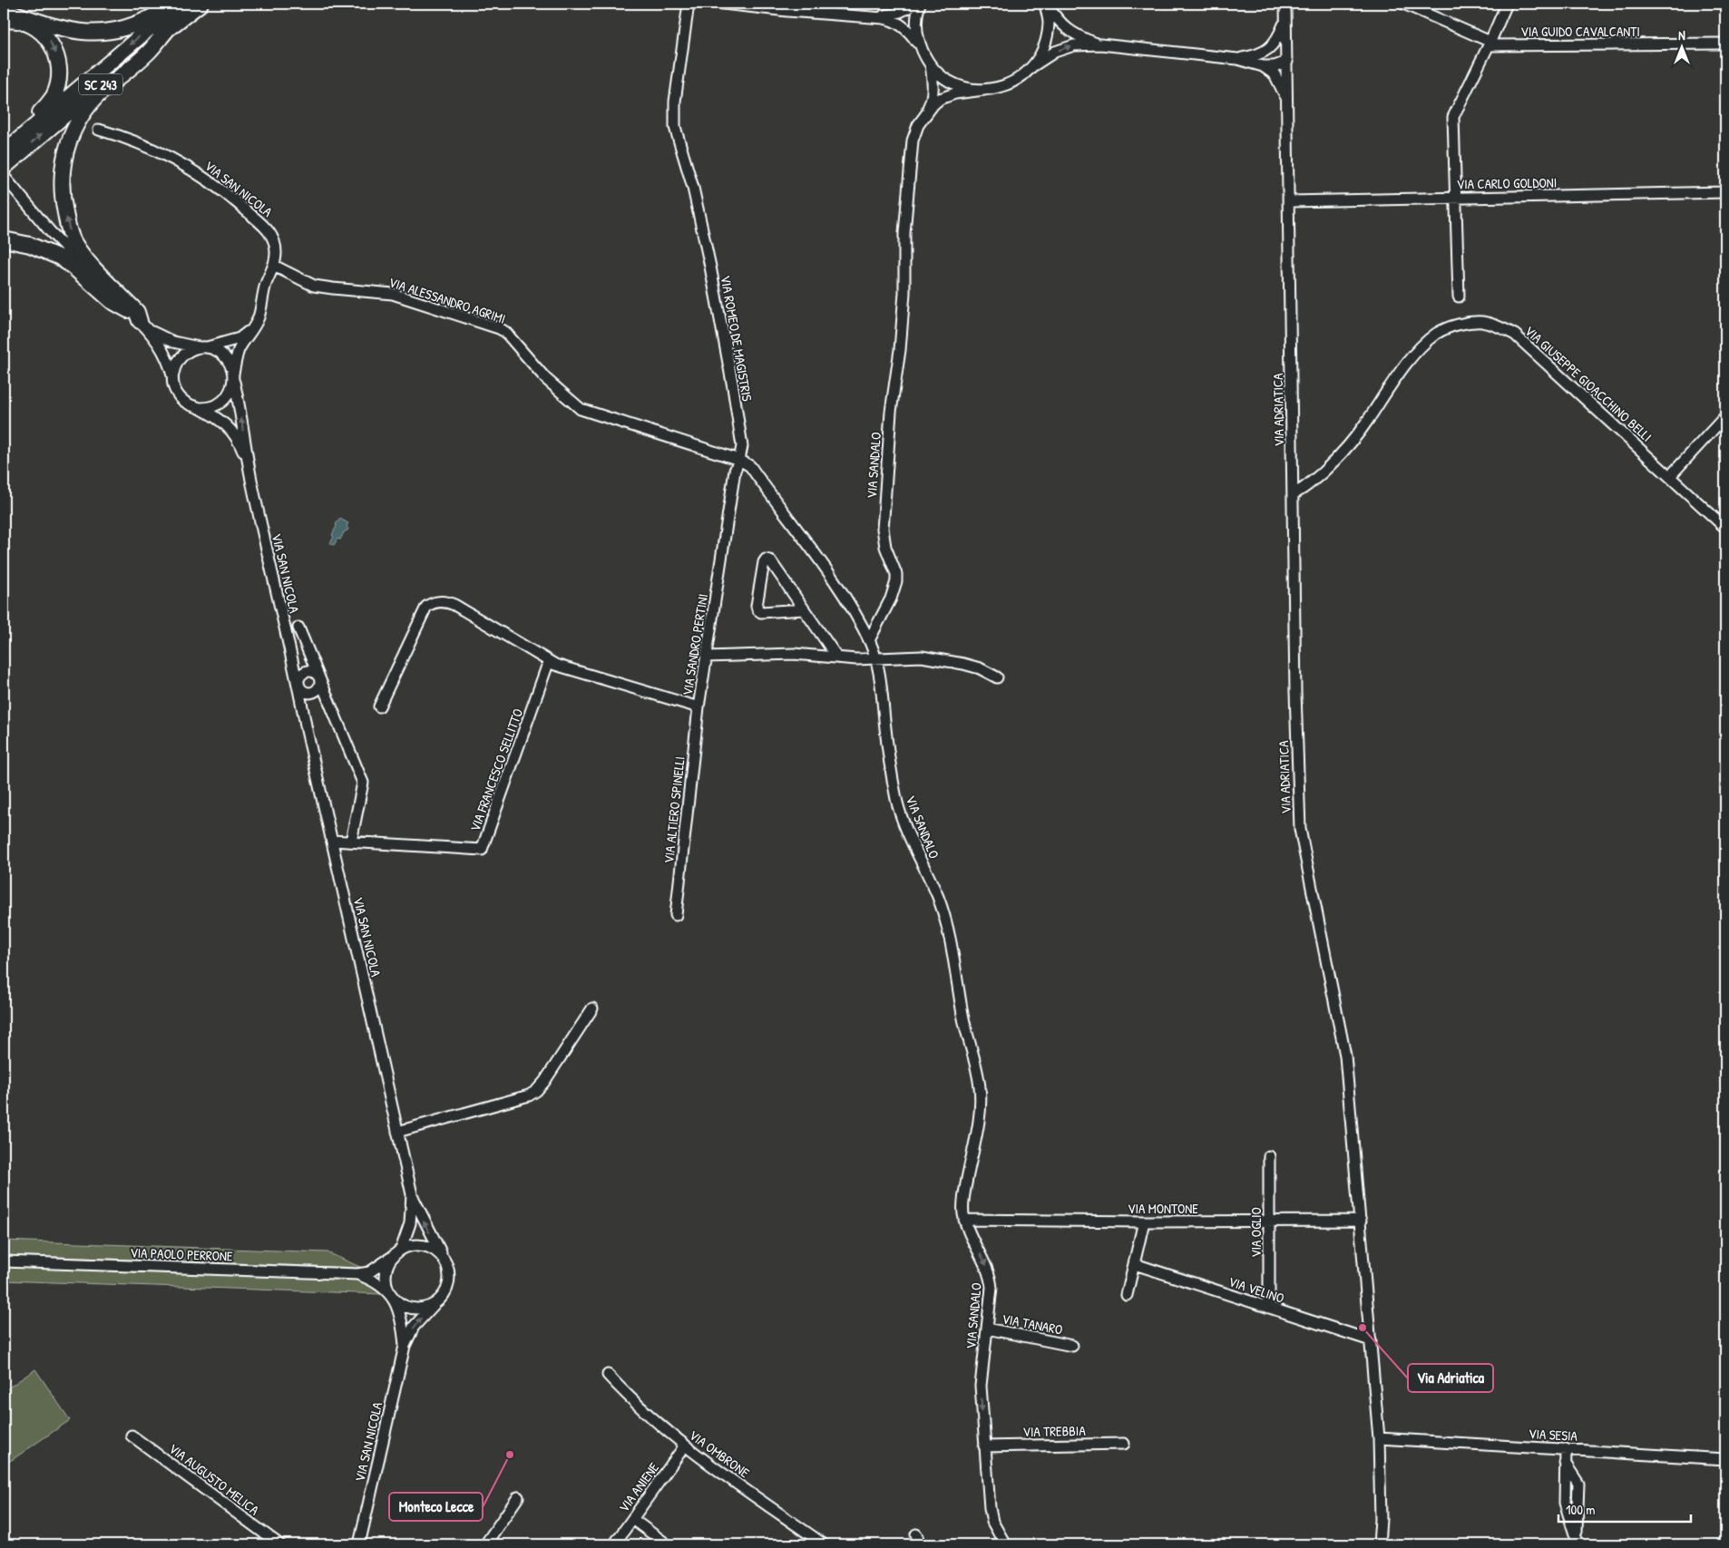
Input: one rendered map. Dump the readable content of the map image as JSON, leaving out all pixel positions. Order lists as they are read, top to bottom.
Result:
{
  "streets": {
    "highway": ["SC 243"],
    "street": [
      "VIA GUIDO CAVALCANTI",
      "VIA CARLO GOLDONI",
      "VIA SAN NICOLA",
      "VIA ALESSANDRO AGRIMI",
      "VIA ROMEO DE MAGISTRIS",
      "VIA GIUSEPPE GIOACCHINO BELLI",
      "VIA ADRIATICA",
      "VIA SANDALO",
      "VIA SANDRO PERTINI",
      "VIA FRANCESCO SELLITTO",
      "VIA ALTIERO SPINELLI",
      "VIA MONTONE",
      "VIA OGLIO",
      "VIA PAOLO PERRONE",
      "VIA VELINO",
      "VIA TANARO",
      "VIA TREBBIA",
      "VIA SESIA",
      "VIA OMBRONE",
      "VIA AUGUSTO MELICA",
      "VIA ANIENE"
    ]
  },
  "crossings": [
    ["VIA CARLO GOLDONI", "VIA ADRIATICA"],
    ["VIA SAN NICOLA", "VIA ALESSANDRO AGRIMI"],
    ["VIA SAN NICOLA", "VIA FRANCESCO SELLITTO"],
    ["VIA SAN NICOLA", "VIA PAOLO PERRONE"],
    ["VIA ALESSANDRO AGRIMI", "VIA ROMEO DE MAGISTRIS"],
    ["VIA ALESSANDRO AGRIMI", "VIA SANDRO PERTINI"],
    ["VIA ROMEO DE MAGISTRIS", "VIA SANDRO PERTINI"],
    ["VIA GIUSEPPE GIOACCHINO BELLI", "VIA ADRIATICA"],
    ["VIA ADRIATICA", "VIA MONTONE"],
    ["VIA ADRIATICA", "VIA VELINO"],
    ["VIA ADRIATICA", "VIA SESIA"],
    ["VIA SANDALO", "VIA MONTONE"],
    ["VIA SANDALO", "VIA TANARO"],
    ["VIA SANDALO", "VIA TREBBIA"],
    ["VIA SANDRO PERTINI", "VIA FRANCESCO SELLITTO"],
    ["VIA SANDRO PERTINI", "VIA ALTIERO SPINELLI"],
    ["VIA MONTONE", "VIA OGLIO"],
    ["VIA OGLIO", "VIA VELINO"],
    ["VIA OMBRONE", "VIA ANIENE"]
  ],
  "places": ["Via Adriatica", "Monteco Lecce"],
  "scale_bar": "100 m",
  "north": "top"
}
